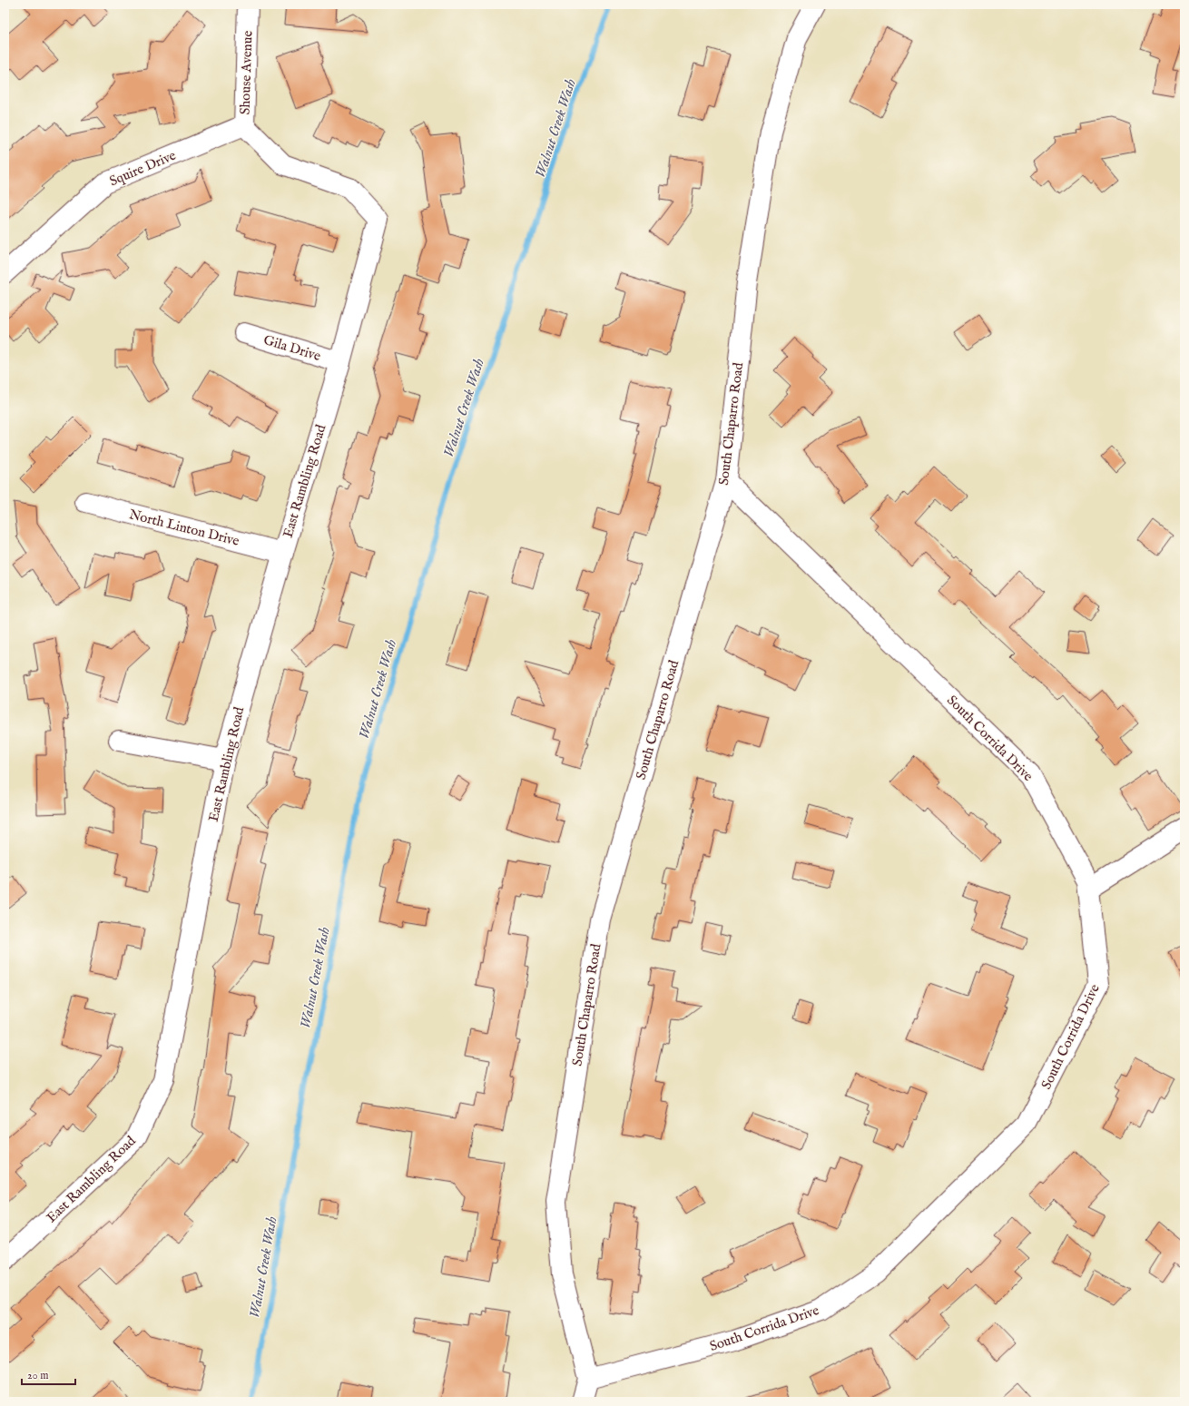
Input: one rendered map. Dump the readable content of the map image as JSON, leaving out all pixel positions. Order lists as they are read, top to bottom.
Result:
{
  "streets": {
    "street": [
      "Shouse Avenue",
      "Squire Drive",
      "Gila Drive",
      "South Chaparro Road",
      "East Rambling Road",
      "North Linton Drive",
      "South Corrida Drive"
    ]
  },
  "crossings": [
    ["Shouse Avenue", "Squire Drive"],
    ["Shouse Avenue", "East Rambling Road"],
    ["Gila Drive", "East Rambling Road"],
    ["South Chaparro Road", "South Corrida Drive"],
    ["East Rambling Road", "North Linton Drive"]
  ],
  "water": ["Walnut Creek Wash"],
  "scale_bar": "20 m"
}
